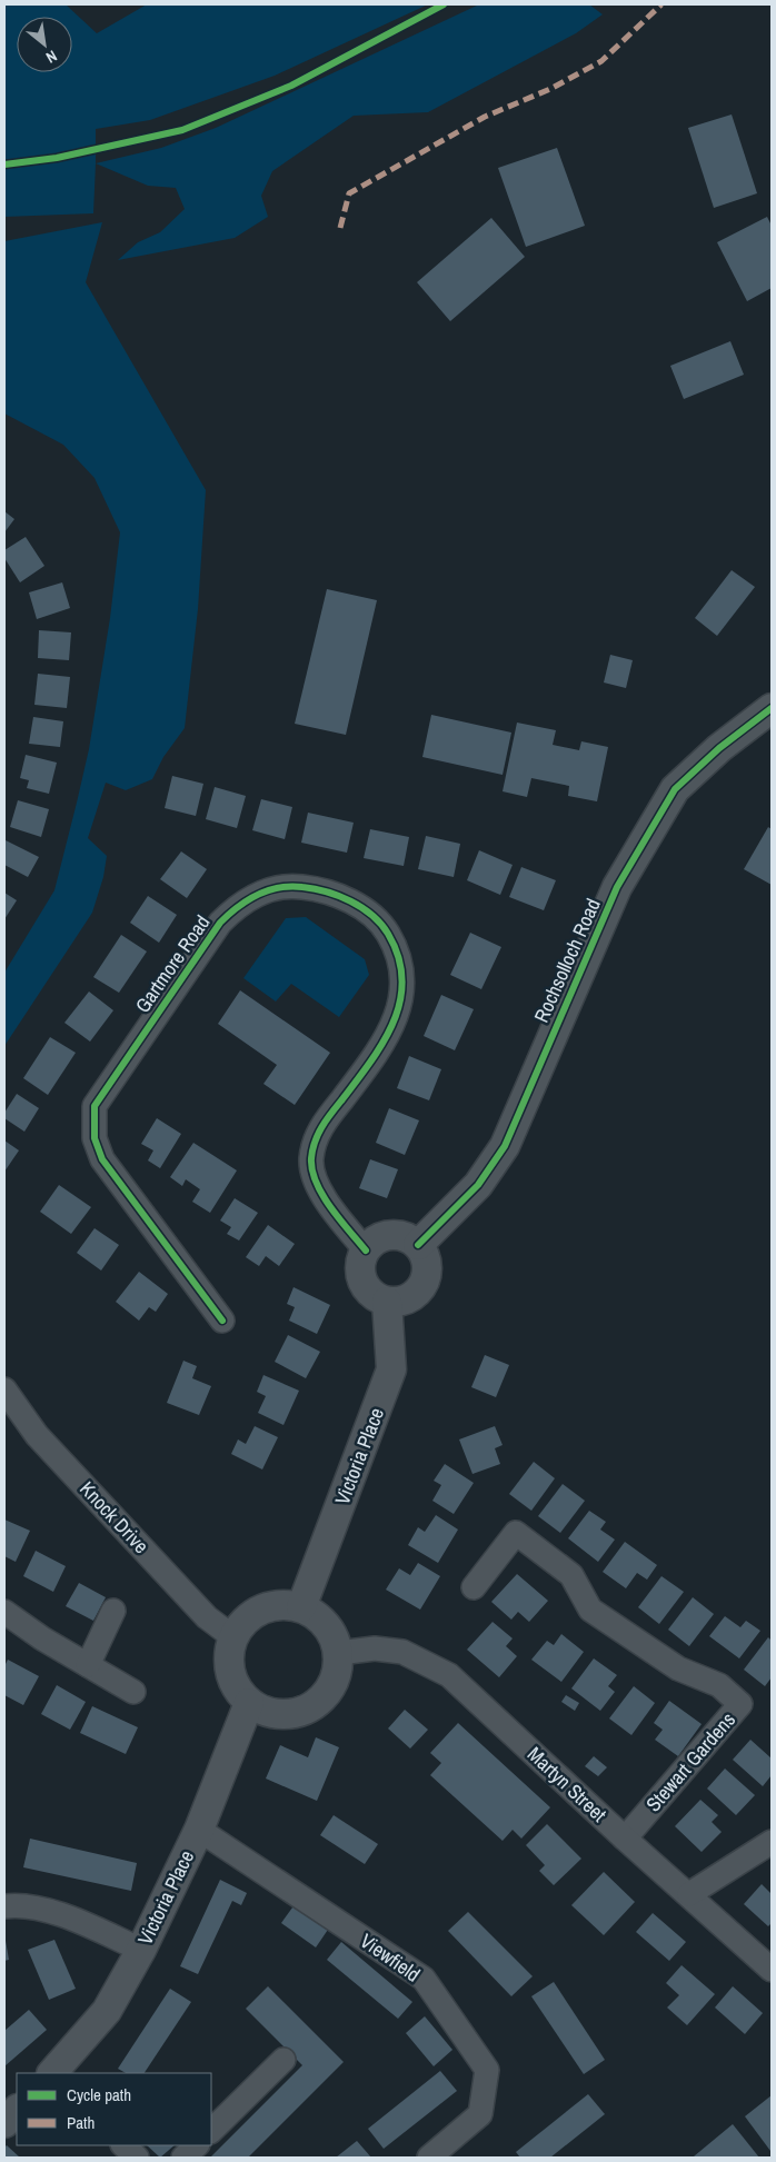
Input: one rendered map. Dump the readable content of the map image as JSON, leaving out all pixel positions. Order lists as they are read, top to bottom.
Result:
{
  "streets": {
    "street": [
      "Rochsolloch Road",
      "Gartmore Road",
      "Victoria Place",
      "Knock Drive",
      "Stewart Gardens",
      "Martyn Street",
      "Viewfield"
    ]
  },
  "crossings": [
    ["Rochsolloch Road", "Gartmore Road"],
    ["Rochsolloch Road", "Victoria Place"],
    ["Gartmore Road", "Victoria Place"],
    ["Victoria Place", "Knock Drive"],
    ["Victoria Place", "Martyn Street"],
    ["Victoria Place", "Viewfield"],
    ["Knock Drive", "Martyn Street"],
    ["Stewart Gardens", "Martyn Street"]
  ],
  "legend": ["Cycle path", "Path"],
  "north": "bottom right"
}
